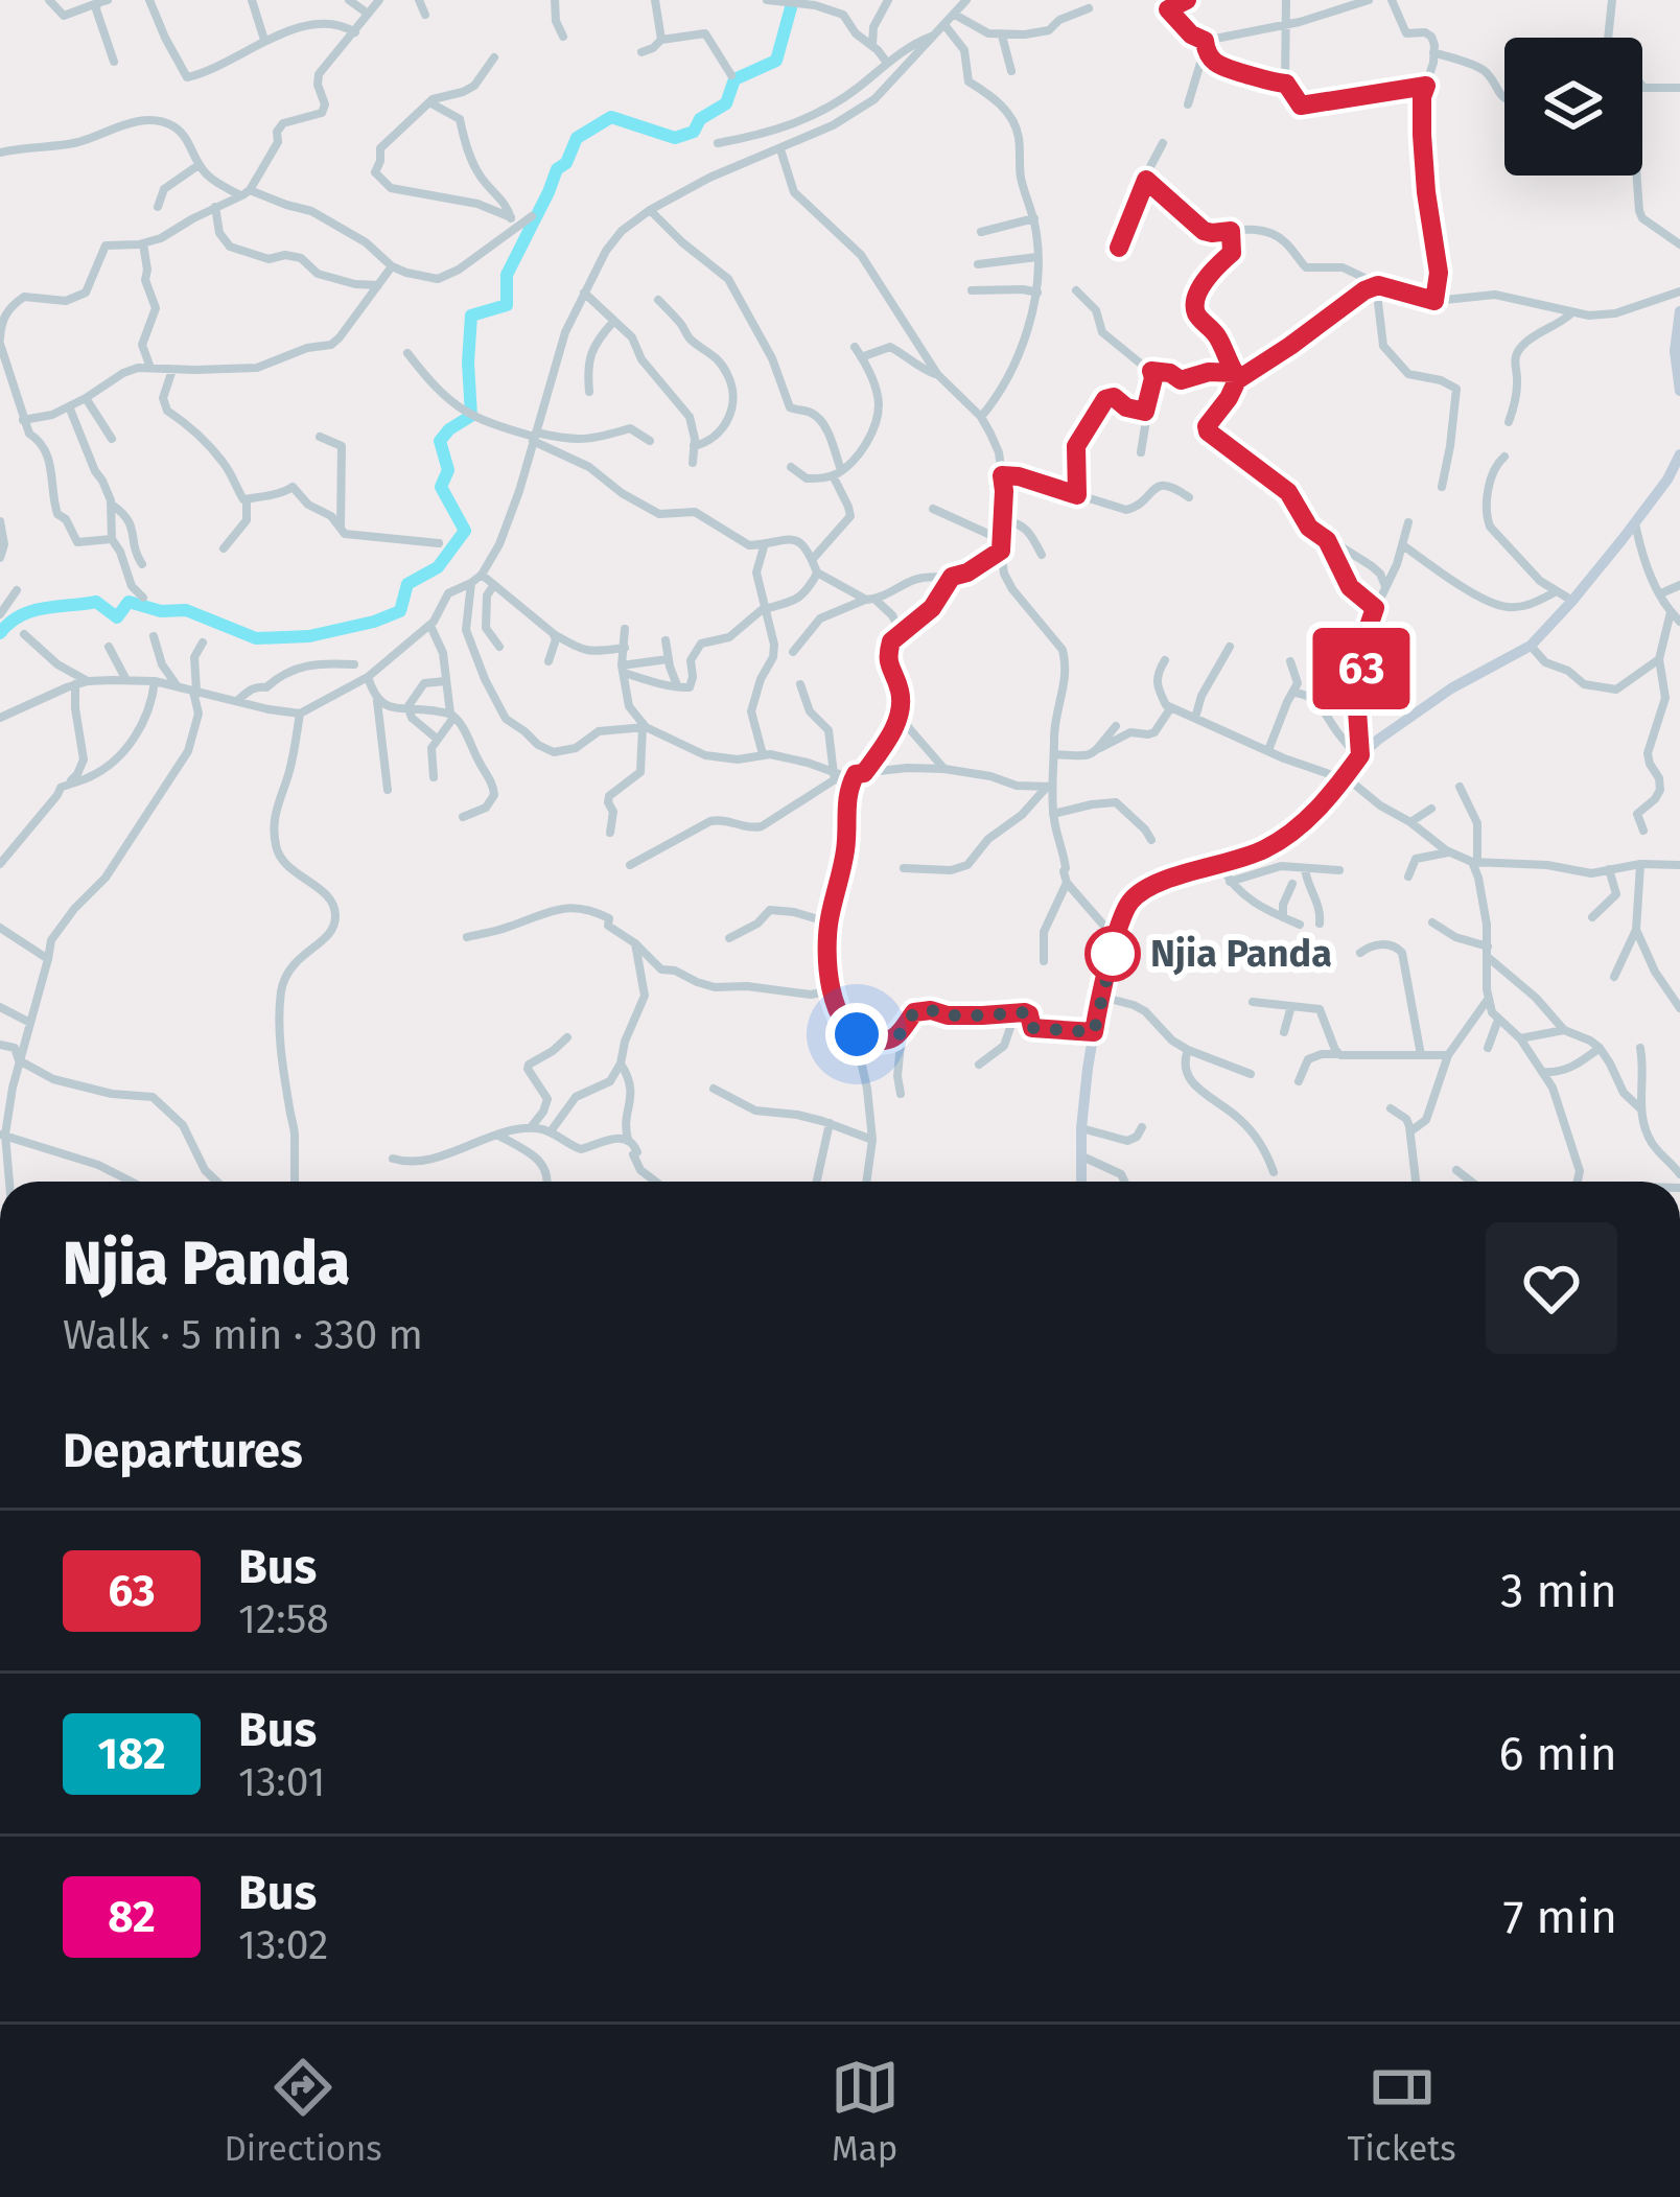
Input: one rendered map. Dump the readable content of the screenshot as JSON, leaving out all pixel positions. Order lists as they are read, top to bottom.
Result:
{
  "places": ["Njia Panda"],
  "lines": ["bus line 63"],
  "page": {
    "on_map": "63",
    "heading": [
      ["Njia Panda", "Walk · 5 min · 330 m"],
      "Departures"
    ],
    "list": [
      {
        "mark": "63",
        "name": "Bus",
        "note": "12:58",
        "value": "3 min"
      },
      {
        "mark": "182",
        "name": "Bus",
        "note": "13:01",
        "value": "6 min"
      },
      {
        "mark": "82",
        "name": "Bus",
        "note": "13:02",
        "value": "7 min"
      }
    ],
    "tabs": ["Directions", "Map", "Tickets"]
  }
}
